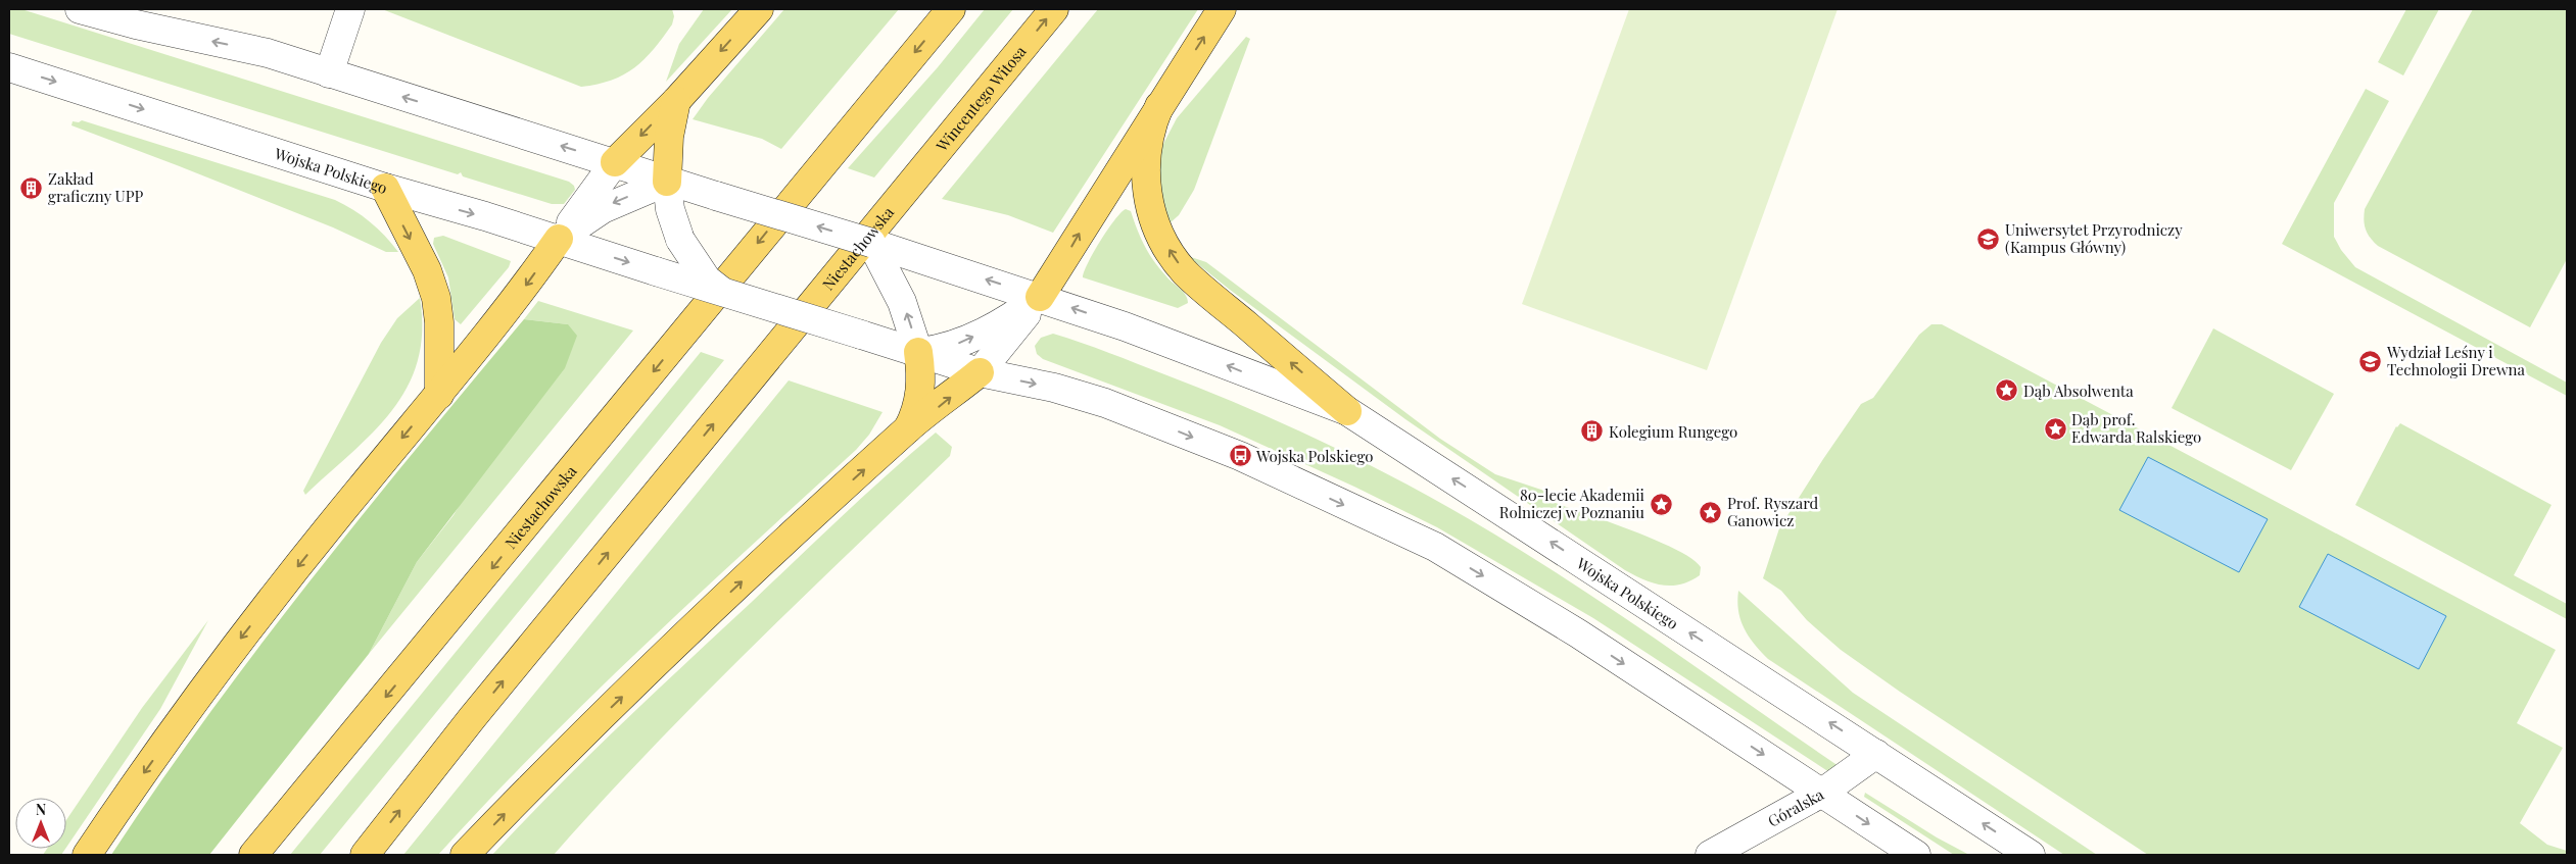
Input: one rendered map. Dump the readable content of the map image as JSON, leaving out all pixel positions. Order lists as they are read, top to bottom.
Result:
{
  "streets": {
    "main road": ["Wincentego Witosa", "Niestachowska"],
    "street": ["Wojska Polskiego", "Góralska"]
  },
  "crossings": [
    ["Wincentego Witosa", "Niestachowska"],
    ["Wojska Polskiego", "Góralska"]
  ],
  "places": {
    "building": ["Zakład graficzny UPP", "Kolegium Rungego"],
    "school or university": ["Uniwersytet Przyrodniczy (Kampus Główny)", "Wydział Leśny i Technologii Drewna"],
    "place": [
      "Dąb Absolwenta",
      "Dąb prof. Edwarda Ralskiego",
      "80-lecie Akademii Rolniczej w Poznaniu",
      "Prof. Ryszard Ganowicz"
    ],
    "bus stop": ["Wojska Polskiego"]
  },
  "north": "top"
}
